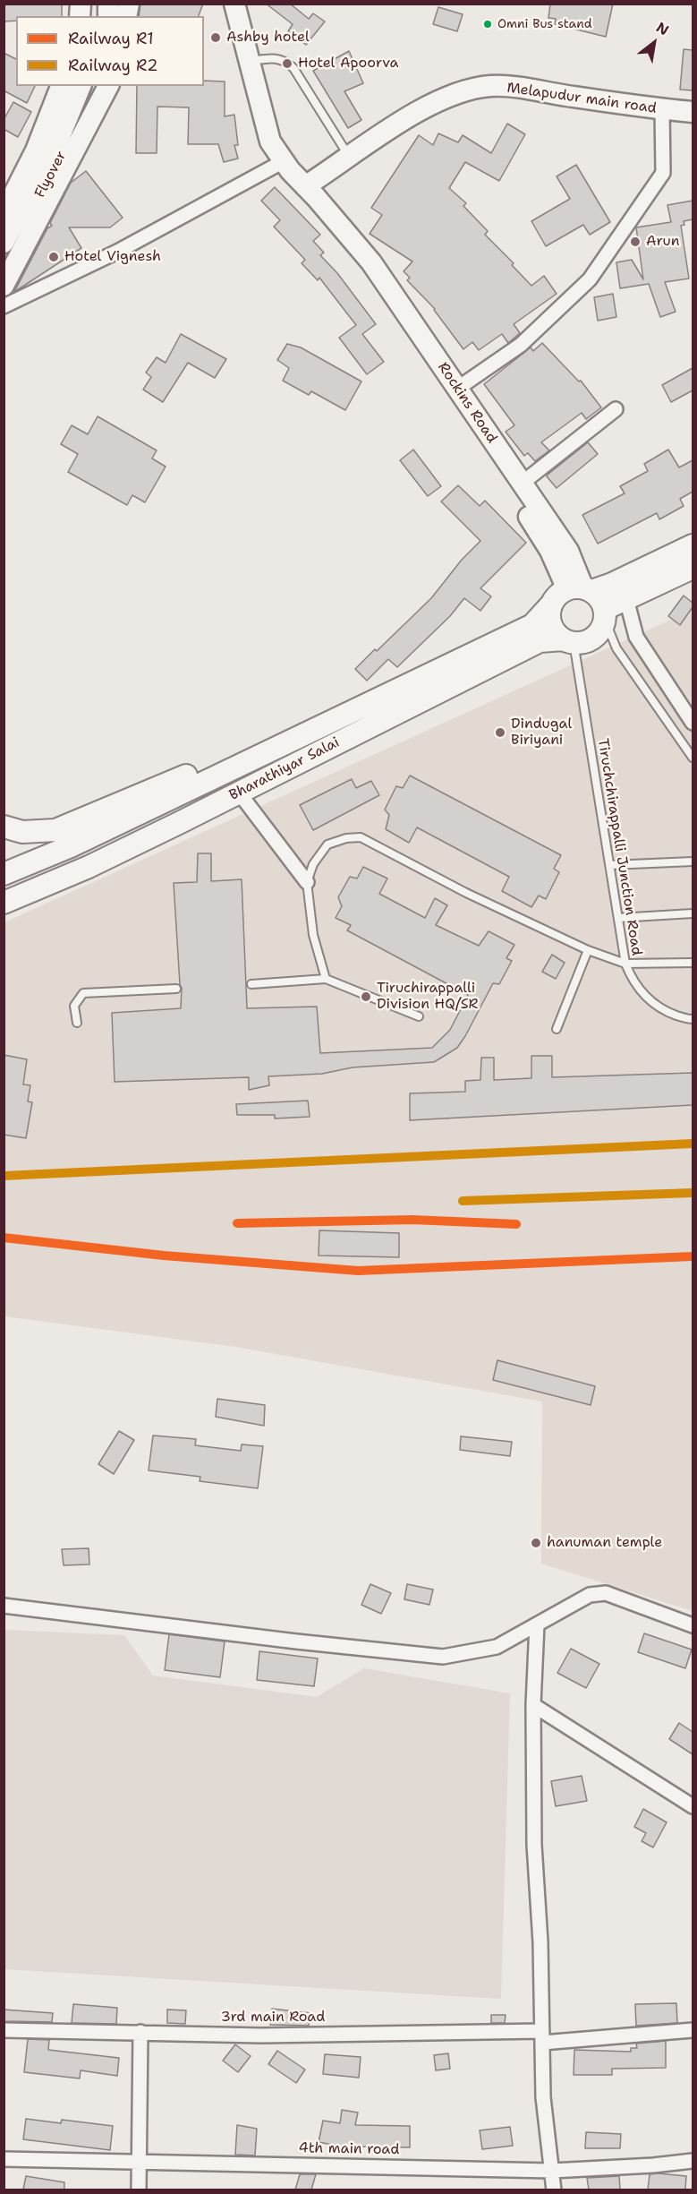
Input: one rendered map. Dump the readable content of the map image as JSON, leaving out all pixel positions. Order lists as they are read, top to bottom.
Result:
{
  "streets": {
    "main road": [
      "Melapudur main road",
      "Flyover",
      "Rockins Road",
      "Bharathiyar Salai"
    ],
    "street": ["3rd main Road", "4th main road"],
    "lane": ["Tiruchchirappalli Junction Road"]
  },
  "crossings": [
    ["Melapudur main road", "Rockins Road"],
    ["Rockins Road", "Bharathiyar Salai"],
    ["Rockins Road", "Tiruchchirappalli Junction Road"],
    ["Bharathiyar Salai", "Tiruchchirappalli Junction Road"]
  ],
  "places": [
    "Omni Bus stand",
    "Ashby hotel",
    "Hotel Apoorva",
    "Arun",
    "Hotel Vignesh",
    "Dindugal Biriyani",
    "Tiruchirappalli Division HQ/SR",
    "hanuman temple"
  ],
  "lines": ["rail line R2", "rail line R1"],
  "legend": ["Railway R1", "Railway R2"],
  "north": "top right"
}
